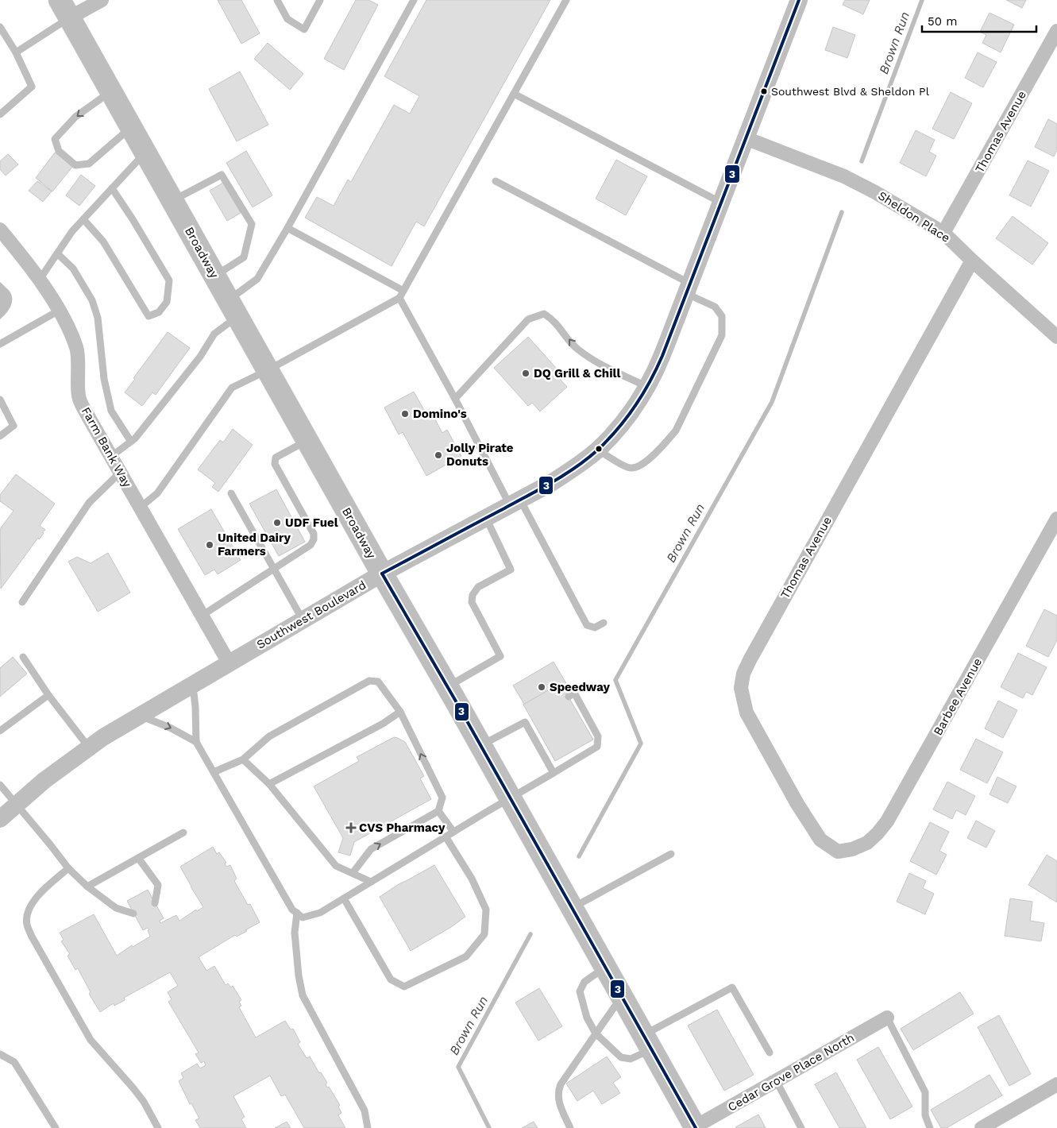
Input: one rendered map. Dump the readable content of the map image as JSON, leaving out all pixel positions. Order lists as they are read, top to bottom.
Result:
{
  "streets": {
    "main road": ["Broadway"],
    "street": [
      "Thomas Avenue",
      "Sheldon Place",
      "Farm Bank Way",
      "Southwest Boulevard",
      "Barbee Avenue",
      "Cedar Grove Place North"
    ]
  },
  "crossings": [
    ["Thomas Avenue", "Sheldon Place"],
    ["Thomas Avenue", "Barbee Avenue"],
    ["Sheldon Place", "Southwest Boulevard"],
    ["Broadway", "Southwest Boulevard"],
    ["Broadway", "Cedar Grove Place North"],
    ["Farm Bank Way", "Southwest Boulevard"]
  ],
  "water": ["Brown Run"],
  "places": {
    "other": [
      "Southwest Blvd & Sheldon Pl",
      "DQ Grill & Chill",
      "Domino's",
      "Jolly Pirate Donuts",
      "UDF Fuel",
      "United Dairy Farmers",
      "Speedway"
    ],
    "health": ["CVS Pharmacy"]
  },
  "lines": ["transit line 3"],
  "scale_bar": "50 m"
}
